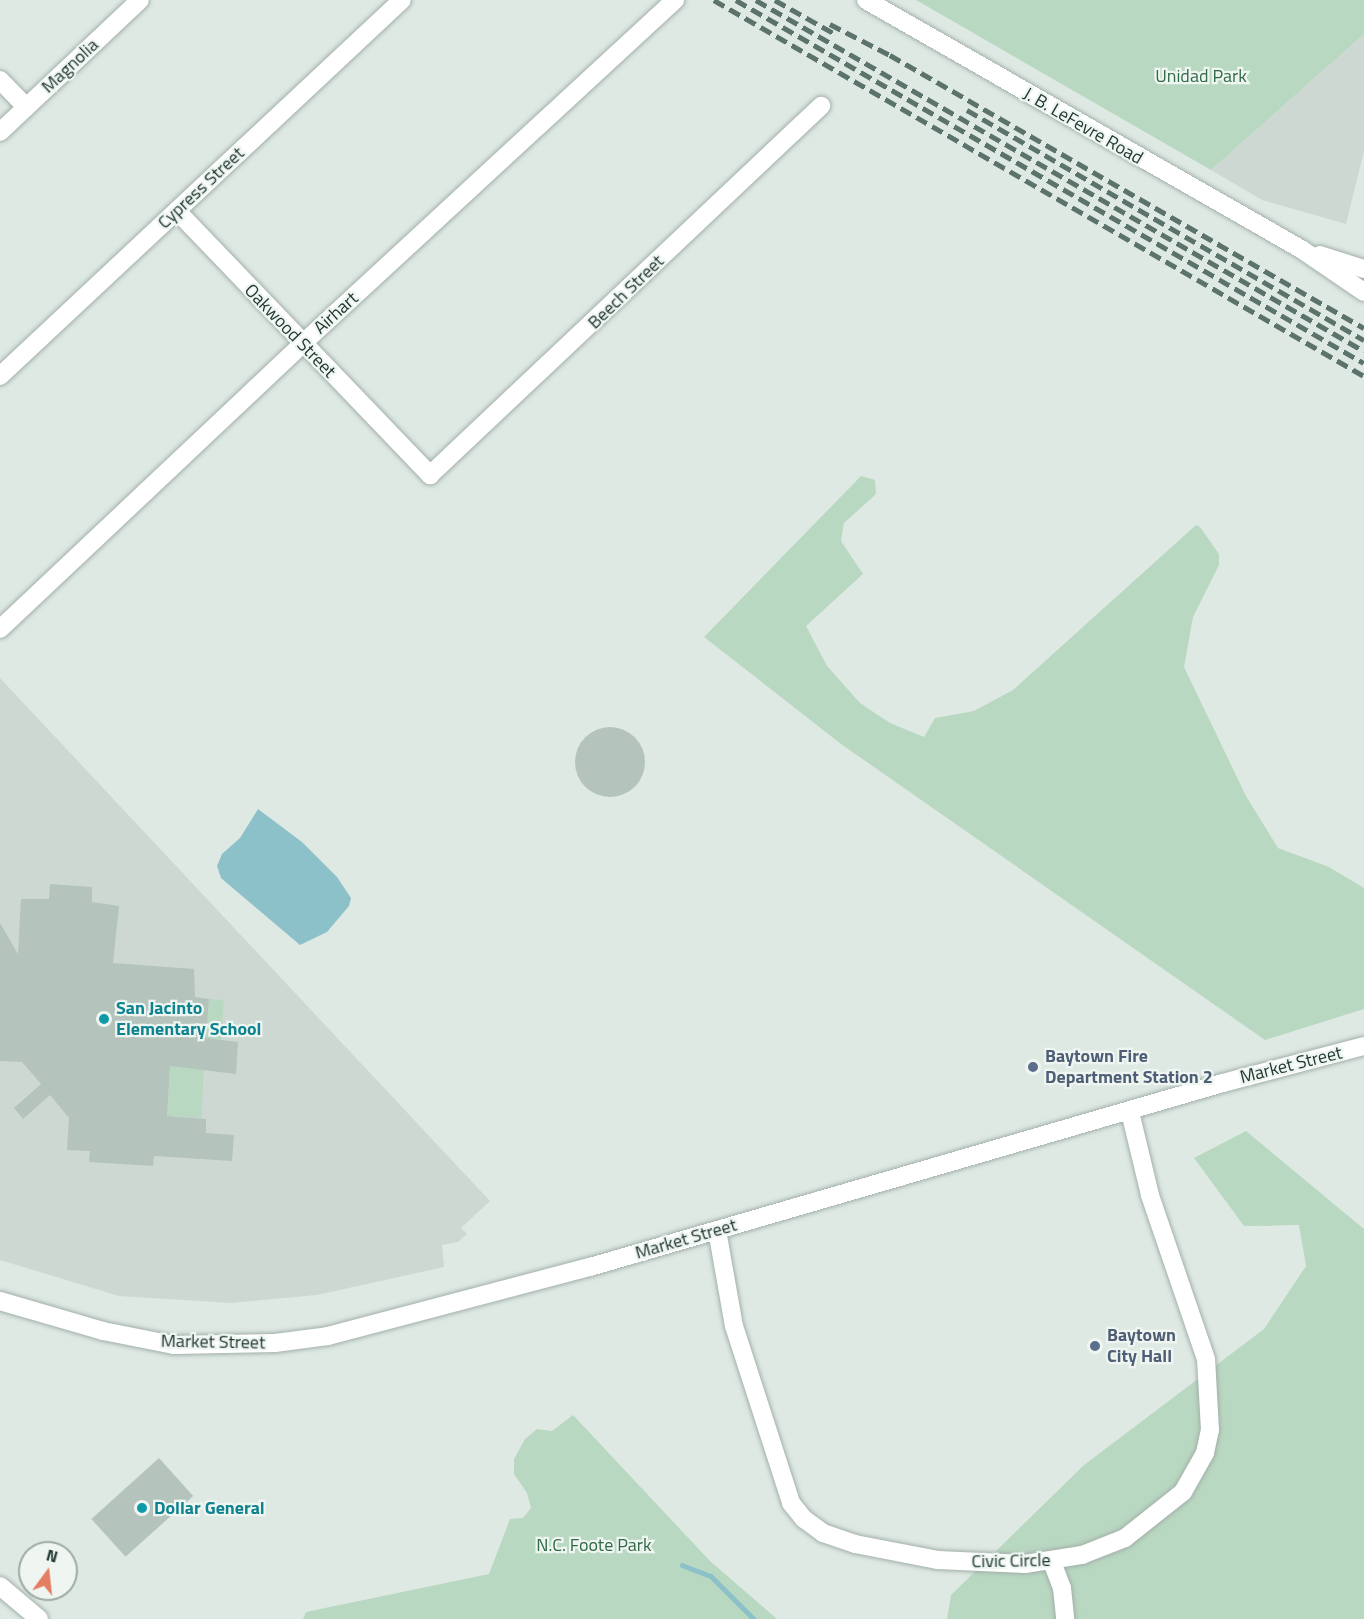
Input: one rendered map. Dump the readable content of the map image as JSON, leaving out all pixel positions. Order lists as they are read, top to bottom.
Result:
{
  "streets": {
    "street": [
      "Magnolia",
      "J. B. LeFevre Road",
      "Cypress Street",
      "Beech Street",
      "Airhart",
      "Oakwood Street",
      "Market Street",
      "Civic Circle"
    ]
  },
  "crossings": [
    ["Cypress Street", "Oakwood Street"],
    ["Beech Street", "Oakwood Street"],
    ["Airhart", "Oakwood Street"],
    ["Market Street", "Civic Circle"]
  ],
  "parks": ["Unidad Park", "N.C. Foote Park"],
  "places": [
    "San Jacinto Elementary School",
    "Baytown Fire Department Station 2",
    "Baytown City Hall",
    "Dollar General"
  ],
  "north": "top"
}
